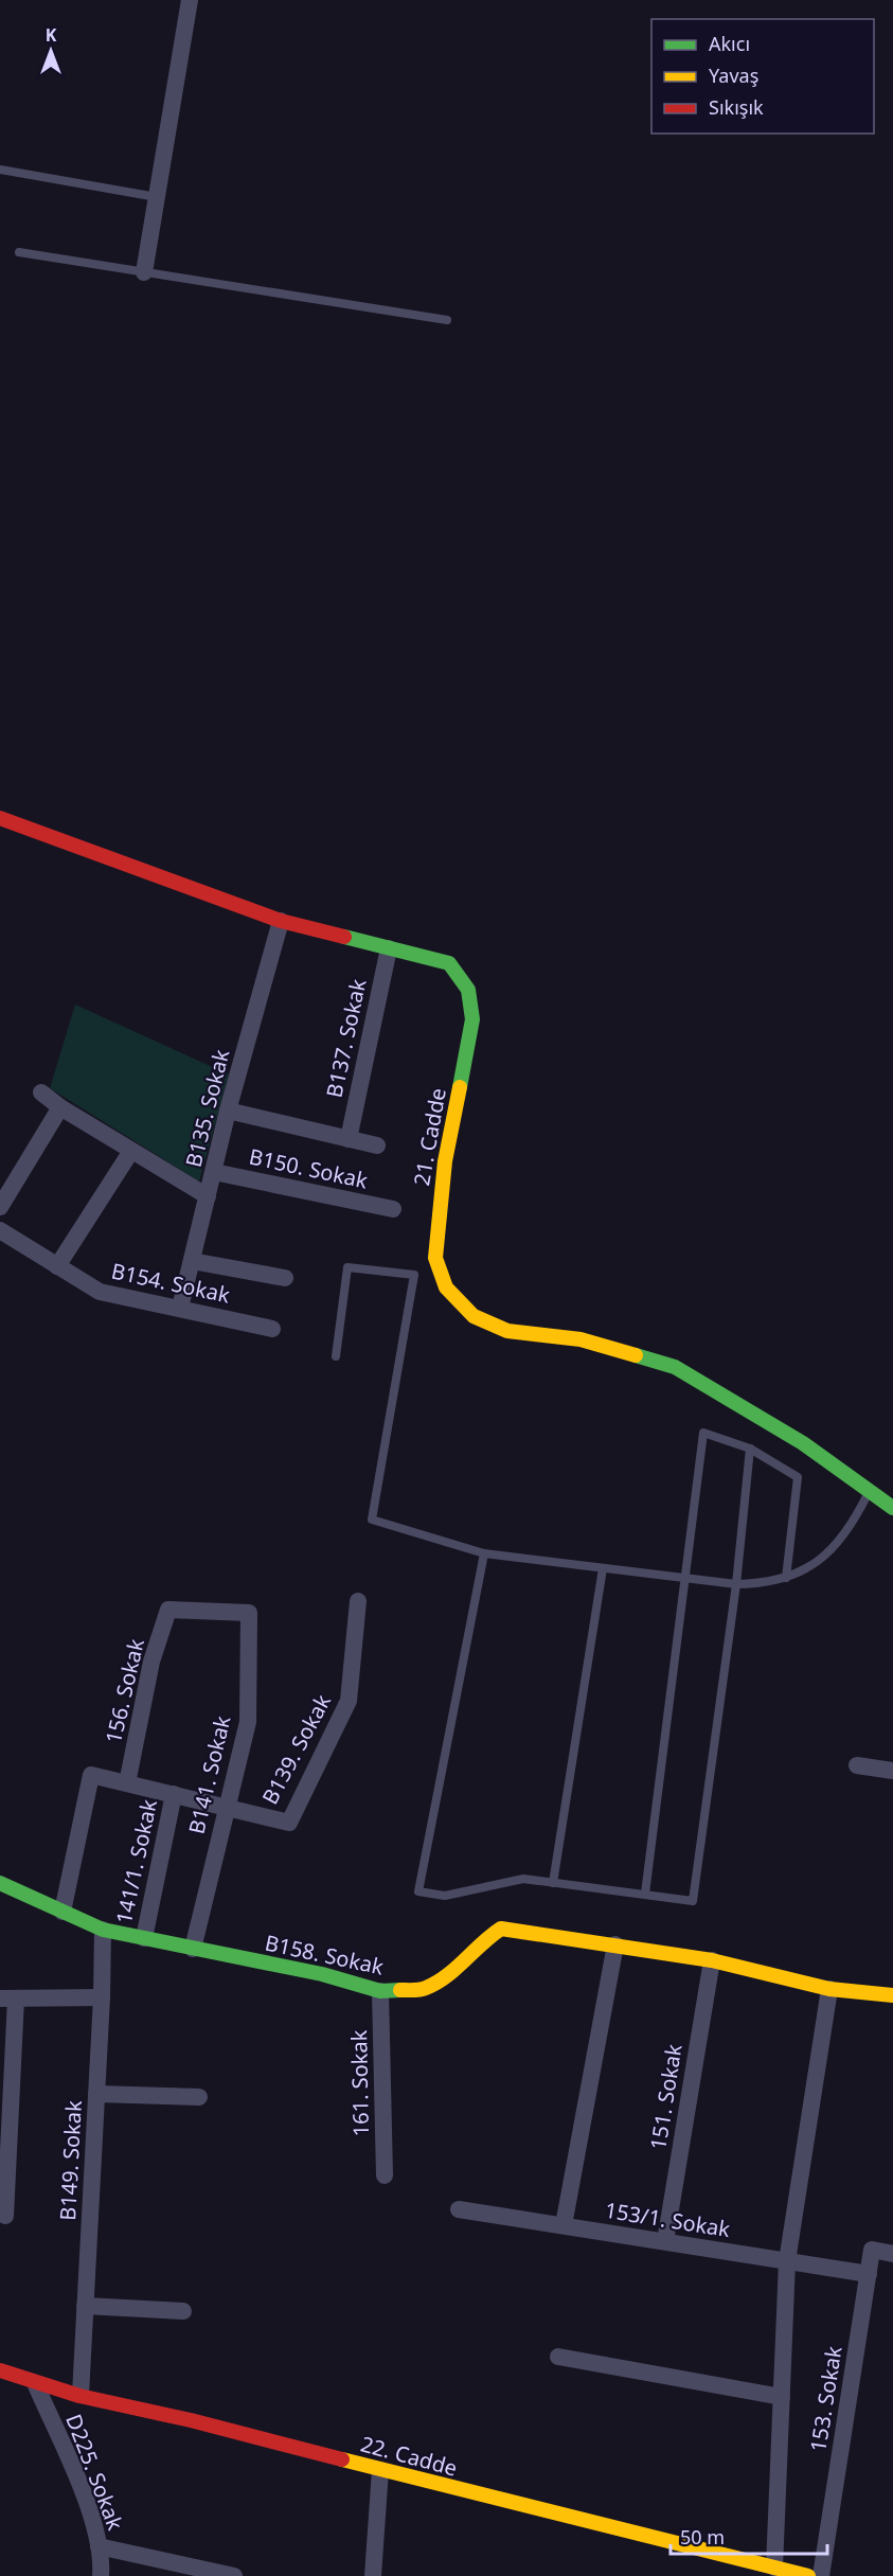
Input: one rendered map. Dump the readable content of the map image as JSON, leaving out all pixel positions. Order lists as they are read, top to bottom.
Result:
{
  "streets": {
    "main road": ["21. Cadde", "B158. Sokak", "22. Cadde"],
    "street": [
      "B137. Sokak",
      "B135. Sokak",
      "B150. Sokak",
      "B154. Sokak",
      "156. Sokak",
      "B139. Sokak",
      "B141. Sokak",
      "141/1. Sokak",
      "161. Sokak",
      "151. Sokak",
      "B149. Sokak",
      "153/1. Sokak",
      "153. Sokak",
      "D225. Sokak"
    ]
  },
  "crossings": [
    ["B137. Sokak", "21. Cadde"],
    ["B135. Sokak", "21. Cadde"],
    ["B135. Sokak", "B150. Sokak"],
    ["B135. Sokak", "B154. Sokak"],
    ["156. Sokak", "B141. Sokak"],
    ["B139. Sokak", "B141. Sokak"],
    ["B141. Sokak", "B158. Sokak"],
    ["141/1. Sokak", "B158. Sokak"],
    ["B158. Sokak", "161. Sokak"],
    ["B158. Sokak", "151. Sokak"],
    ["B158. Sokak", "B149. Sokak"],
    ["151. Sokak", "153/1. Sokak"],
    ["B149. Sokak", "22. Cadde"],
    ["153/1. Sokak", "153. Sokak"],
    ["22. Cadde", "D225. Sokak"]
  ],
  "legend": ["Akıcı", "Yavaş", "Sıkışık"],
  "scale_bar": "50 m",
  "north": "top"
}
